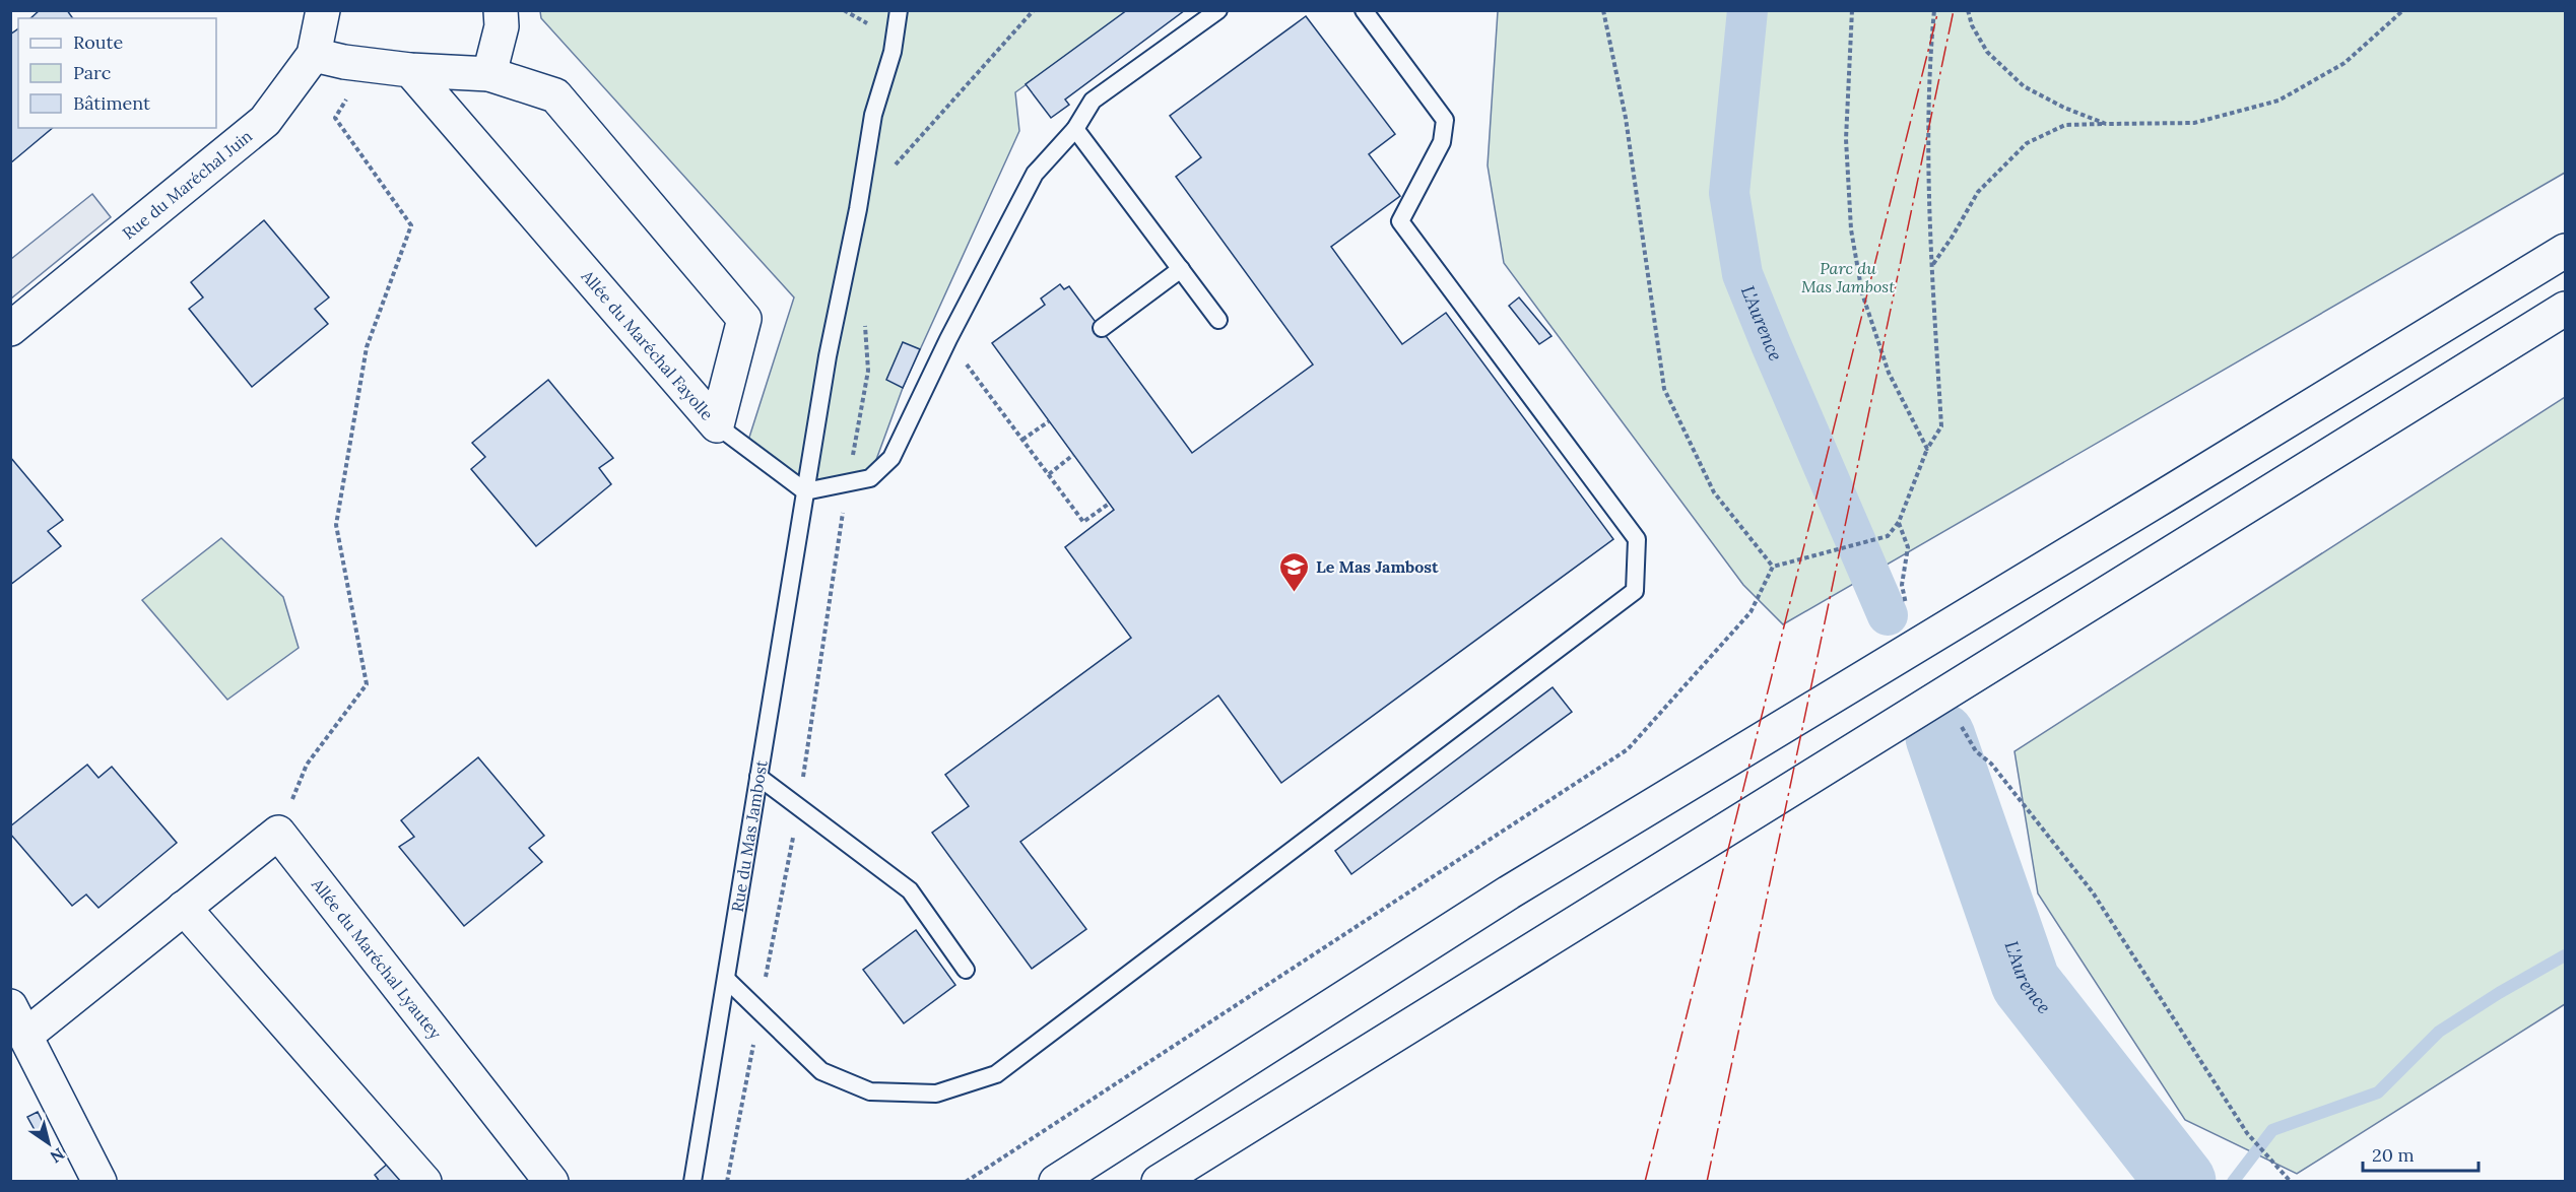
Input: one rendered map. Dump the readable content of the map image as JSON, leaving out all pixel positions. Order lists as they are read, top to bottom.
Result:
{
  "streets": {
    "main road": ["Rue du Maréchal Juin", "Allée du Maréchal Fayolle", "Allée du Maréchal Lyautey"],
    "lane": ["Rue du Mas Jambost"]
  },
  "crossings": [
    ["Rue du Maréchal Juin", "Allée du Maréchal Fayolle"]
  ],
  "water": ["L'Aurence"],
  "parks": ["Parc du Mas Jambost"],
  "places": {
    "school or university": ["Le Mas Jambost"]
  },
  "legend": ["Route", "Parc", "Bâtiment"],
  "scale_bar": "20 m",
  "north": "bottom right"
}
